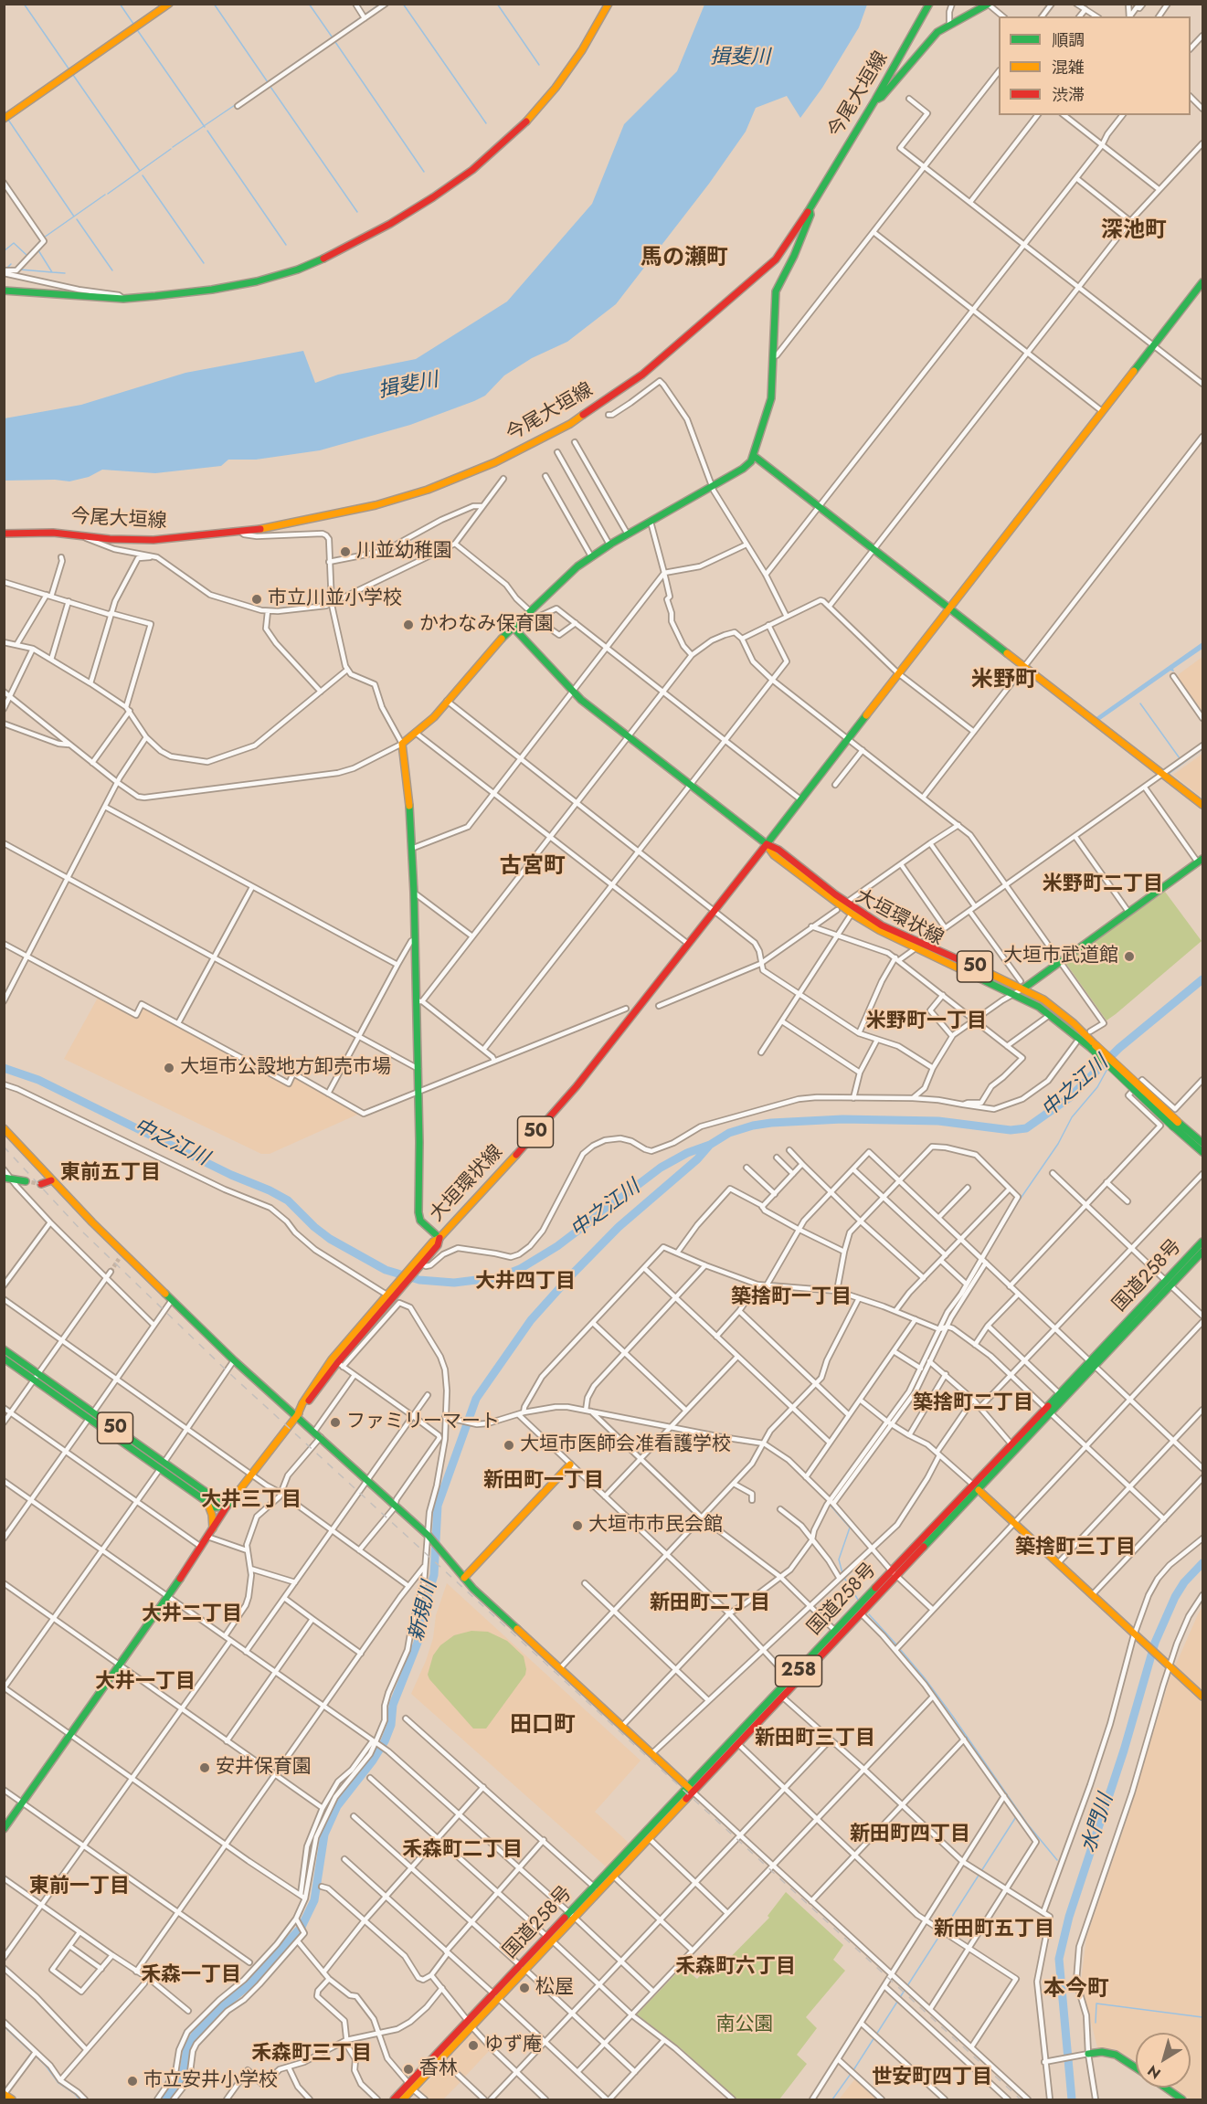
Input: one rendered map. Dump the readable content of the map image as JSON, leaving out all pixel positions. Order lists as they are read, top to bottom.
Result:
{
  "streets": {
    "main road": [
      "今尾大垣線",
      "大垣環状線",
      "50",
      "国道258号",
      "258"
    ]
  },
  "crossings": [
    ["大垣環状線", "50"]
  ],
  "districts": [
    "深池町",
    "馬の瀬町",
    "米野町",
    "古宮町",
    "米野町二丁目",
    "米野町一丁目",
    "東前五丁目",
    "大井四丁目",
    "築捨町一丁目",
    "築捨町二丁目",
    "新田町一丁目",
    "大井三丁目",
    "築捨町三丁目",
    "新田町二丁目",
    "大井二丁目",
    "大井一丁目",
    "田口町",
    "新田町三丁目",
    "新田町四丁目",
    "禾森町二丁目",
    "東前一丁目",
    "新田町五丁目",
    "禾森町六丁目",
    "禾森一丁目",
    "本今町",
    "禾森町三丁目",
    "世安町四丁目"
  ],
  "water": [
    "揖斐川",
    "中之江川",
    "新規川",
    "水門川"
  ],
  "parks": ["南公園"],
  "places": [
    "川並幼稚園",
    "市立川並小学校",
    "かわなみ保育園",
    "大垣市武道館",
    "大垣市公設地方卸売市場",
    "ファミリーマート",
    "大垣市医師会准看護学校",
    "大垣市市民会館",
    "安井保育園",
    "松屋",
    "ゆず庵",
    "香林",
    "市立安井小学校"
  ],
  "legend": ["順調", "混雑", "渋滞"],
  "north": "bottom left"
}
